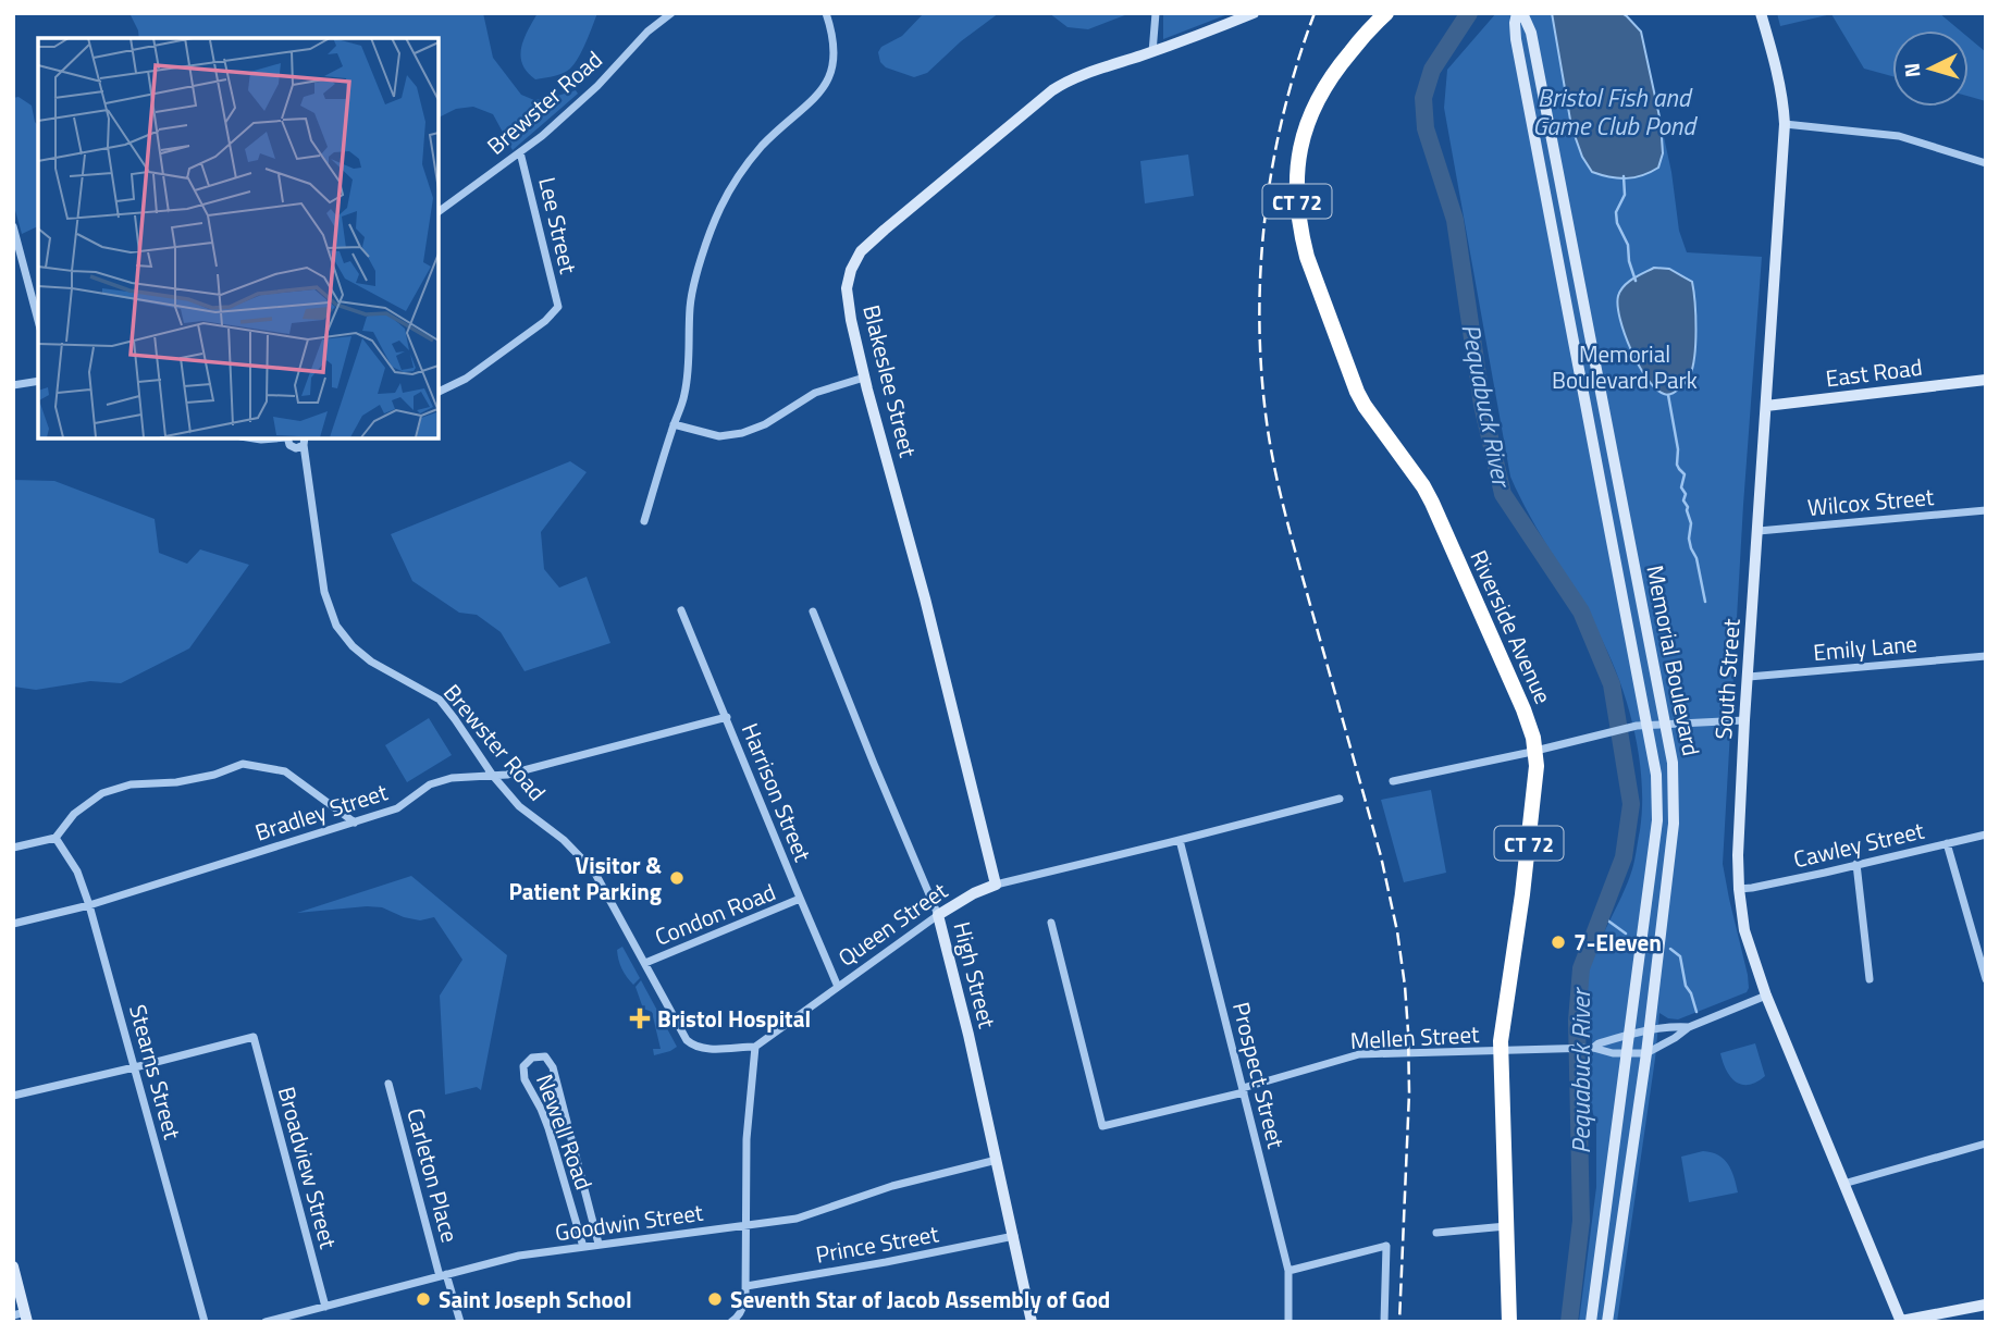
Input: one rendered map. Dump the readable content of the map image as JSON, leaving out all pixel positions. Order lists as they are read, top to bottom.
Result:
{
  "streets": {
    "highway": ["CT 72", "Riverside Avenue"],
    "main road": [
      "East Road",
      "Blakeslee Street",
      "Memorial Boulevard",
      "South Street",
      "Queen Street",
      "High Street"
    ],
    "street": [
      "Brewster Road",
      "Lee Street",
      "Wilcox Street",
      "Emily Lane",
      "Harrison Street",
      "Bradley Street",
      "Cawley Street",
      "Condon Road",
      "Mellen Street",
      "Stearns Street",
      "Prospect Street",
      "Newell Road",
      "Broadview Street",
      "Carleton Place",
      "Goodwin Street",
      "Prince Street"
    ]
  },
  "crossings": [
    ["Brewster Road", "Lee Street"],
    ["Brewster Road", "Bradley Street"],
    ["Brewster Road", "Condon Road"],
    ["Brewster Road", "Queen Street"],
    ["East Road", "South Street"],
    ["Blakeslee Street", "Queen Street"],
    ["Wilcox Street", "South Street"],
    ["Riverside Avenue", "Mellen Street"],
    ["Emily Lane", "South Street"],
    ["Memorial Boulevard", "Mellen Street"],
    ["South Street", "Cawley Street"],
    ["South Street", "Mellen Street"],
    ["Harrison Street", "Bradley Street"],
    ["Harrison Street", "Condon Road"],
    ["Harrison Street", "Queen Street"],
    ["Bradley Street", "Stearns Street"],
    ["Queen Street", "High Street"],
    ["Queen Street", "Prospect Street"],
    ["High Street", "Goodwin Street"],
    ["High Street", "Prince Street"],
    ["Mellen Street", "Prospect Street"],
    ["Stearns Street", "Broadview Street"],
    ["Newell Road", "Goodwin Street"],
    ["Broadview Street", "Goodwin Street"],
    ["Carleton Place", "Goodwin Street"]
  ],
  "water": ["Bristol Fish and Game Club Pond", "Pequabuck River"],
  "parks": ["Memorial Boulevard Park"],
  "places": {
    "other": [
      "Visitor & Patient Parking",
      "7-Eleven",
      "Saint Joseph School",
      "Seventh Star of Jacob Assembly of God"
    ],
    "health": ["Bristol Hospital"]
  },
  "north": "left"
}
